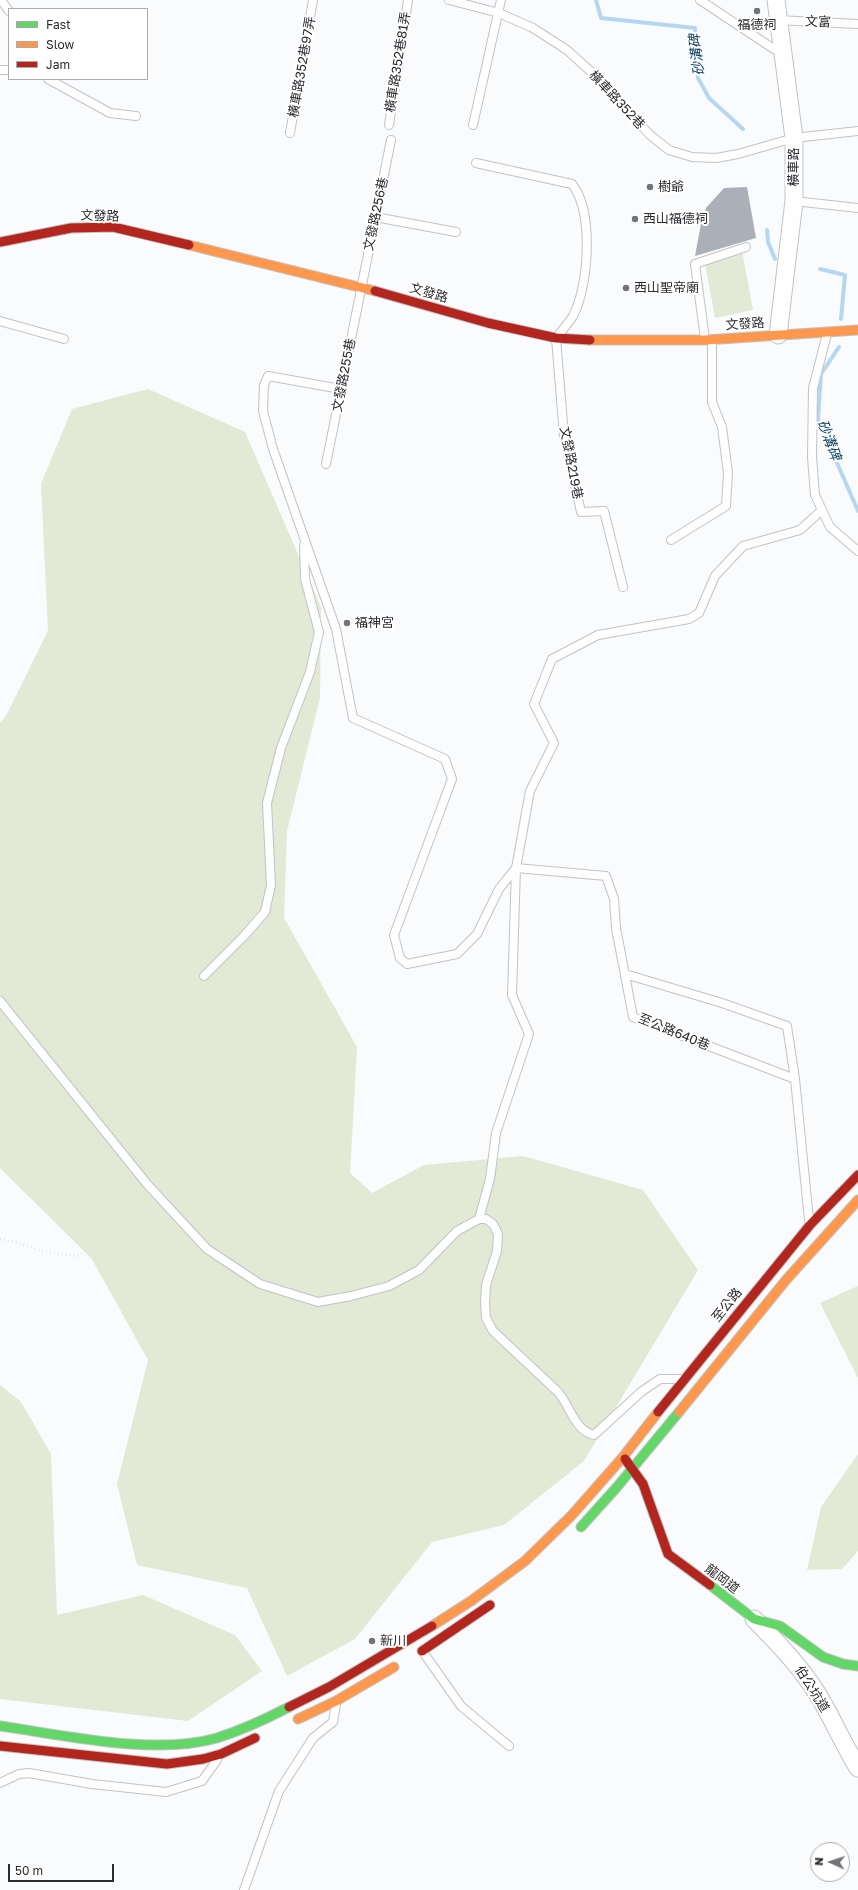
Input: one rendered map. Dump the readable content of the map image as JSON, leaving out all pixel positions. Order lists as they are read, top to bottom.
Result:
{
  "streets": {
    "street": [
      "橫車路",
      "文發路",
      "至公路",
      "龍岡道",
      "伯公坑道"
    ],
    "lane": [
      "文富",
      "橫車路352巷81弄",
      "橫車路352巷97弄",
      "橫車路352巷",
      "文發路256巷",
      "文發路255巷",
      "文發路219巷",
      "至公路640巷"
    ]
  },
  "crossings": [
    ["文富", "橫車路"],
    ["橫車路352巷", "橫車路"],
    ["橫車路", "文發路"],
    ["文發路256巷", "文發路"],
    ["文發路256巷", "文發路255巷"],
    ["文發路", "文發路255巷"],
    ["文發路", "文發路219巷"],
    ["至公路", "龍岡道"],
    ["龍岡道", "伯公坑道"]
  ],
  "water": ["砂溝碑"],
  "places": [
    "福德祠",
    "樹爺",
    "西山福德祠",
    "西山聖帝廟",
    "福神宮",
    "新川"
  ],
  "legend": ["Fast", "Slow", "Jam"],
  "scale_bar": "50 m",
  "north": "left"
}
